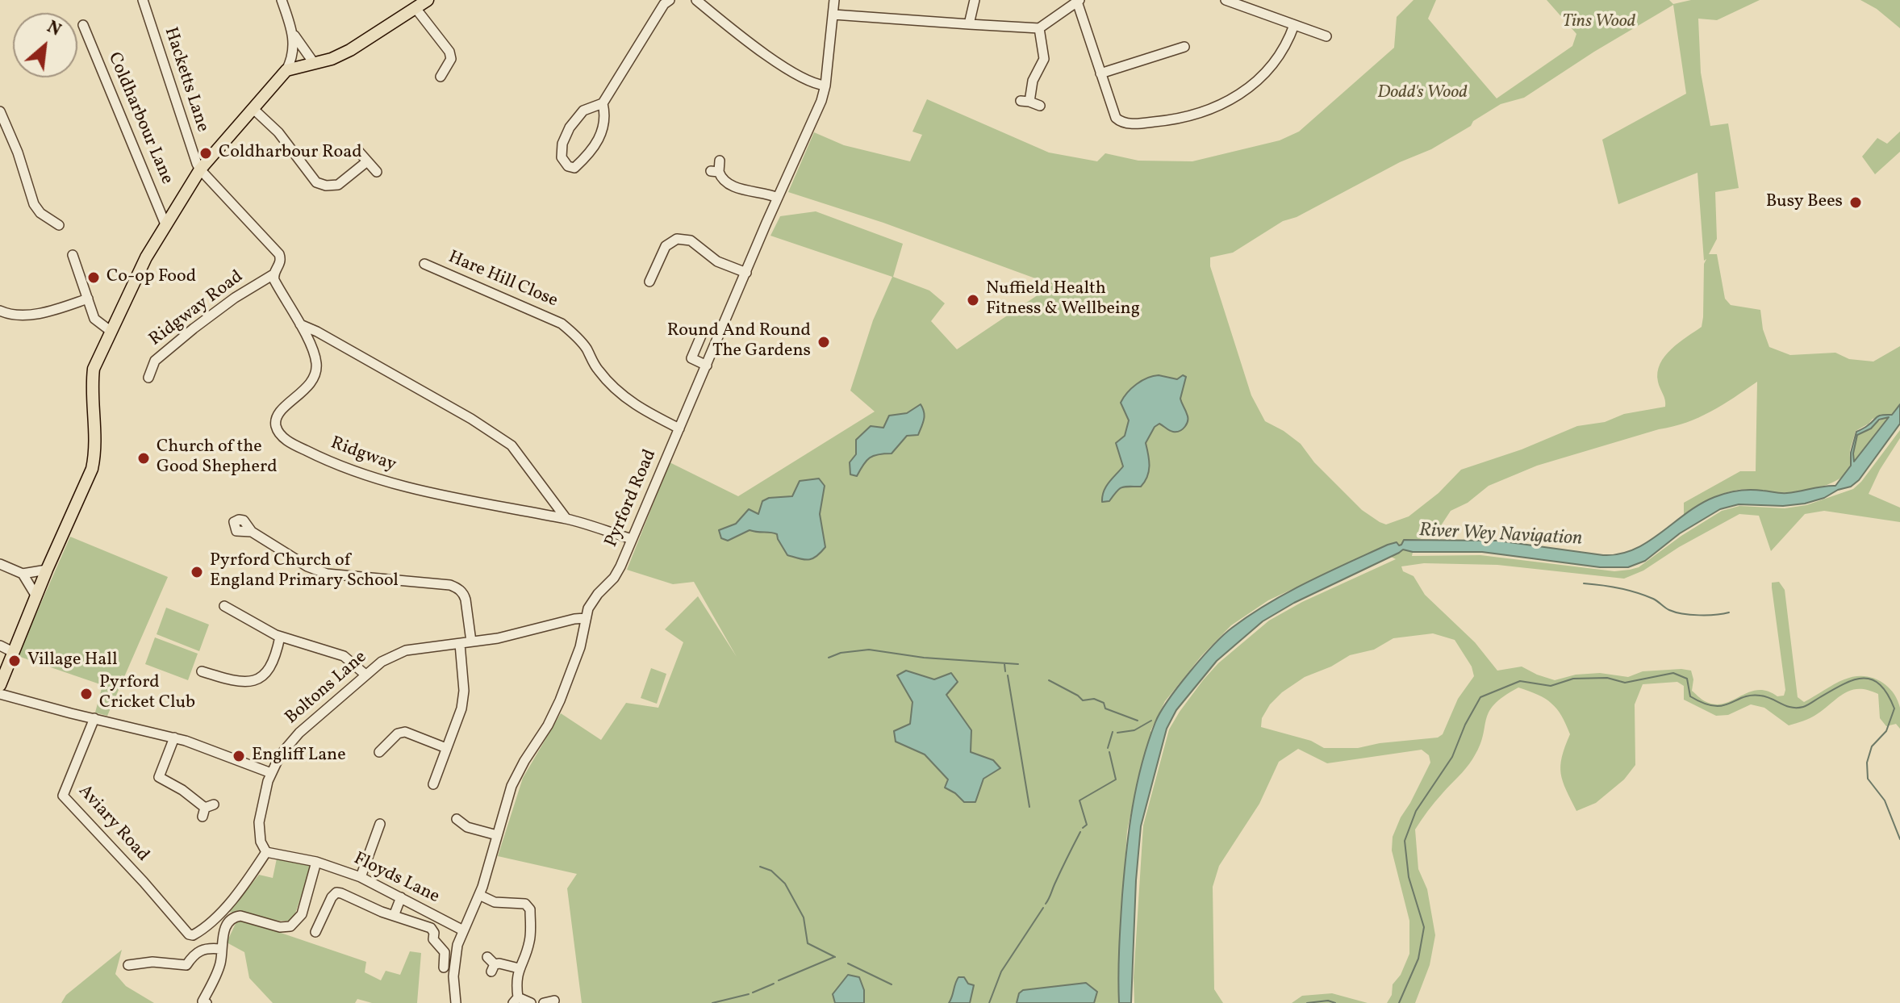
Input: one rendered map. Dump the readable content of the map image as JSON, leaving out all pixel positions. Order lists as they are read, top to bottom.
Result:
{
  "streets": {
    "street": [
      "Hacketts Lane",
      "Coldharbour Lane",
      "Hare Hill Close",
      "Ridgway Road",
      "Ridgway",
      "Pyrford Road",
      "Boltons Lane",
      "Aviary Road",
      "Floyds Lane"
    ]
  },
  "crossings": [
    ["Hacketts Lane", "Ridgway"],
    ["Hare Hill Close", "Pyrford Road"],
    ["Ridgway Road", "Ridgway"],
    ["Ridgway", "Pyrford Road"],
    ["Pyrford Road", "Boltons Lane"],
    ["Pyrford Road", "Floyds Lane"],
    ["Boltons Lane", "Aviary Road"],
    ["Boltons Lane", "Floyds Lane"],
    ["Aviary Road", "Floyds Lane"]
  ],
  "water": ["River Wey Navigation"],
  "parks": ["Tins Wood", "Dodd's Wood"],
  "places": [
    "Coldharbour Road",
    "Busy Bees",
    "Co-op Food",
    "Nuffield Health Fitness & Wellbeing",
    "Round And Round The Gardens",
    "Church of the Good Shepherd",
    "Pyrford Church of England Primary School",
    "Village Hall",
    "Pyrford Cricket Club",
    "Engliff Lane"
  ],
  "north": "top right"
}
